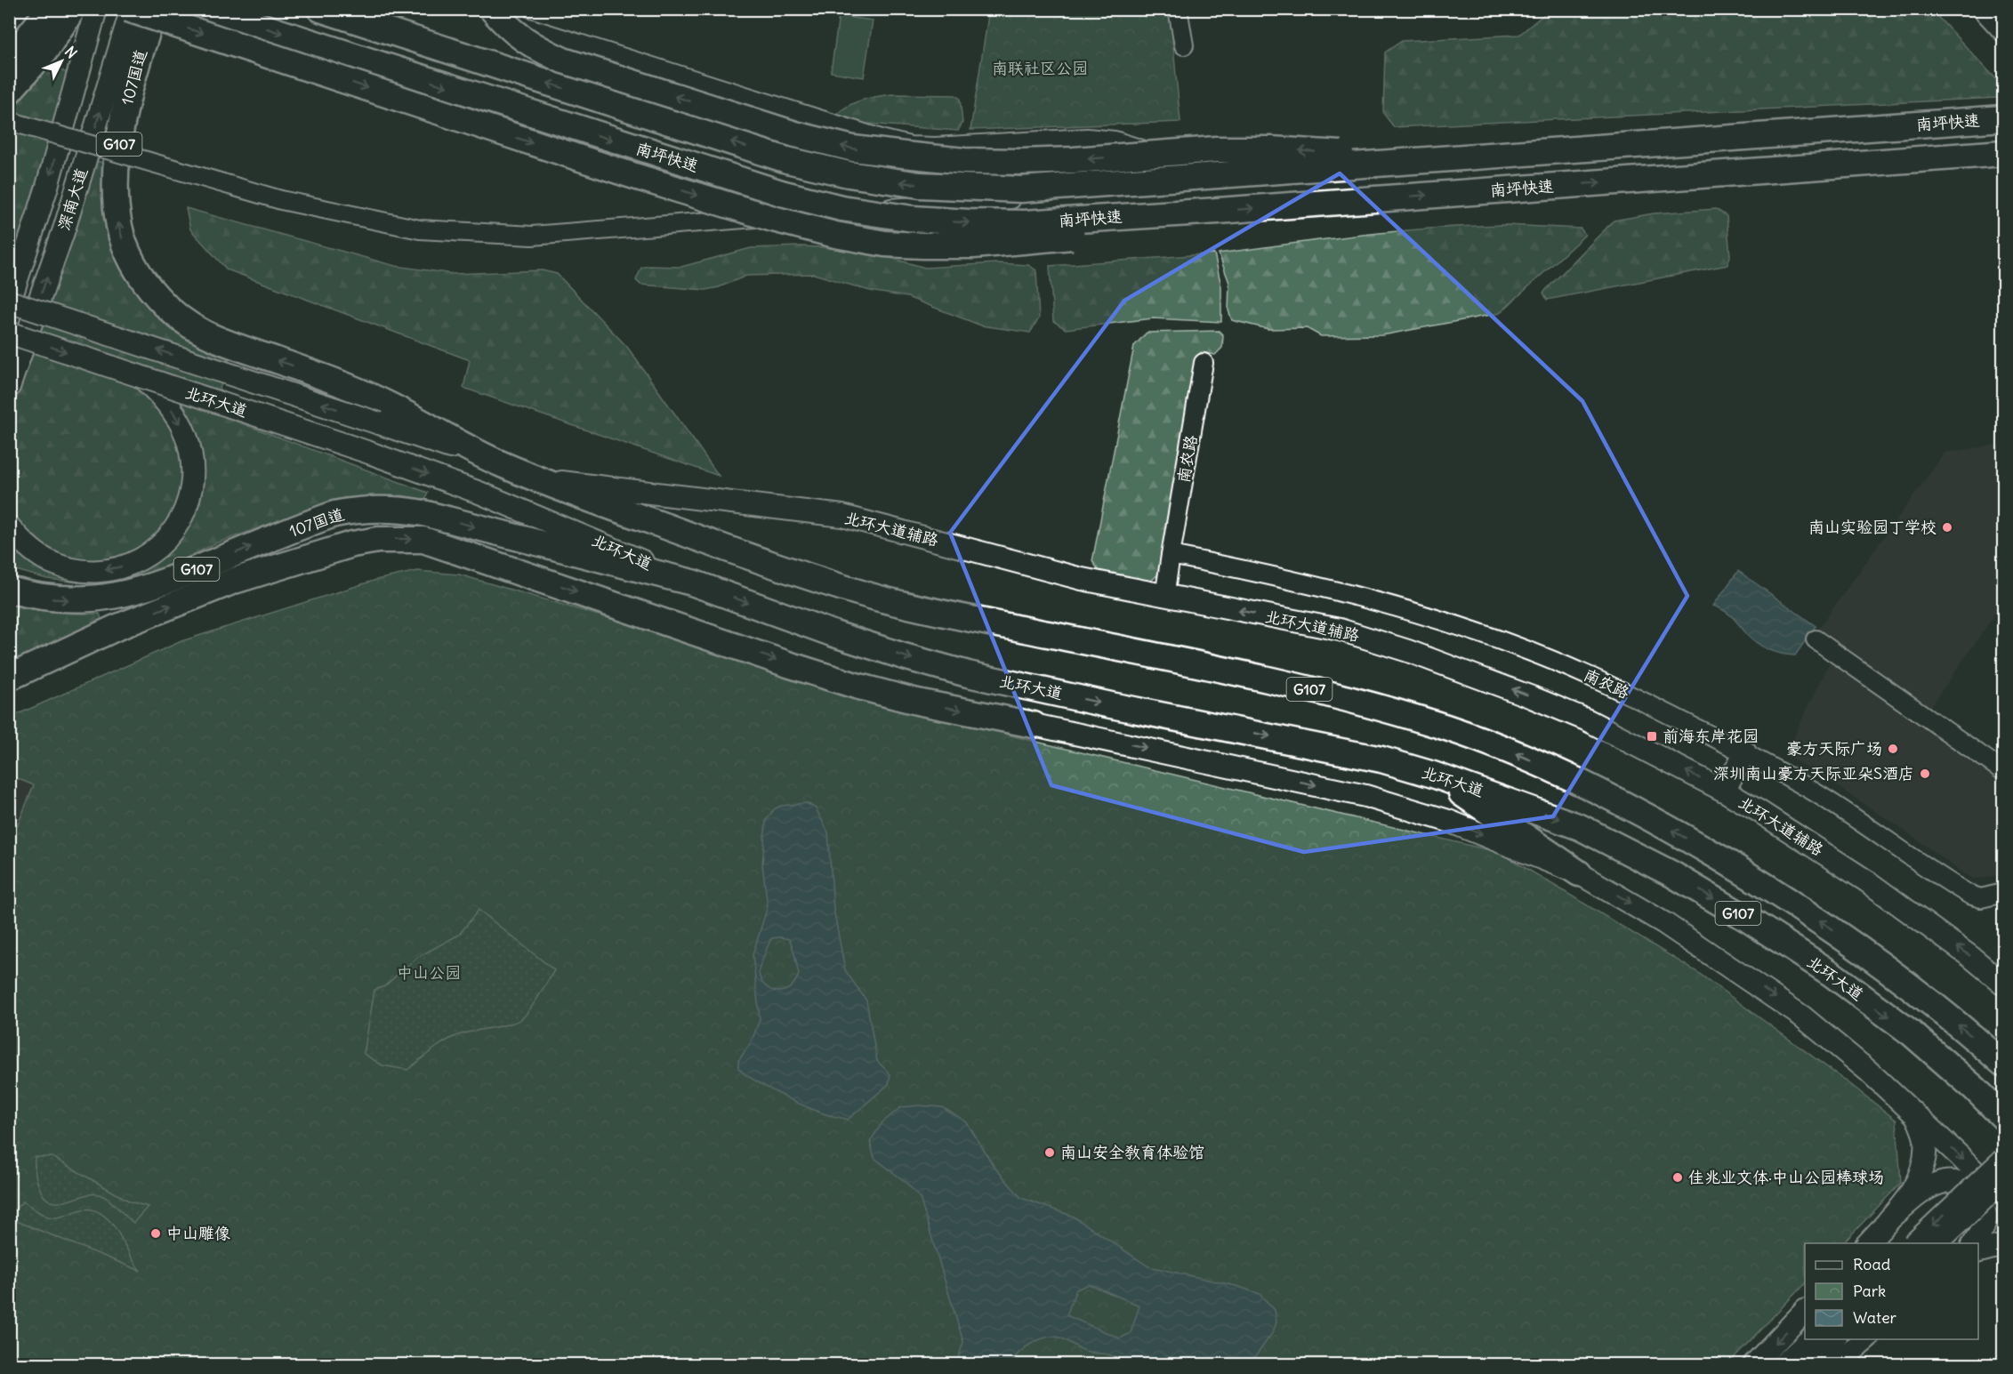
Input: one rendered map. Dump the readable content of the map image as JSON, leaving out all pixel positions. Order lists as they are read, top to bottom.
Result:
{
  "streets": {
    "highway": [
      "107国道",
      "南坪快速",
      "G107",
      "北环大道"
    ],
    "main road": ["深南大道", "北环大道辅路"],
    "street": ["南农路"]
  },
  "crossings": [
    ["107国道", "G107"],
    ["107国道", "北环大道"],
    ["107国道", "北环大道辅路"],
    ["G107", "北环大道辅路"],
    ["深南大道", "北环大道"],
    ["南农路", "北环大道辅路"]
  ],
  "parks": ["南联社区公园", "中山公园"],
  "places": {
    "other": [
      "南山实验园丁学校",
      "豪方天际广场",
      "深圳南山豪方天际亚朵S酒店",
      "南山安全教育体验馆",
      "佳兆业文体·中山公园棒球场",
      "中山雕像"
    ],
    "transit": ["前海东岸花园"]
  },
  "legend": ["Road", "Park", "Water"],
  "north": "top right"
}
